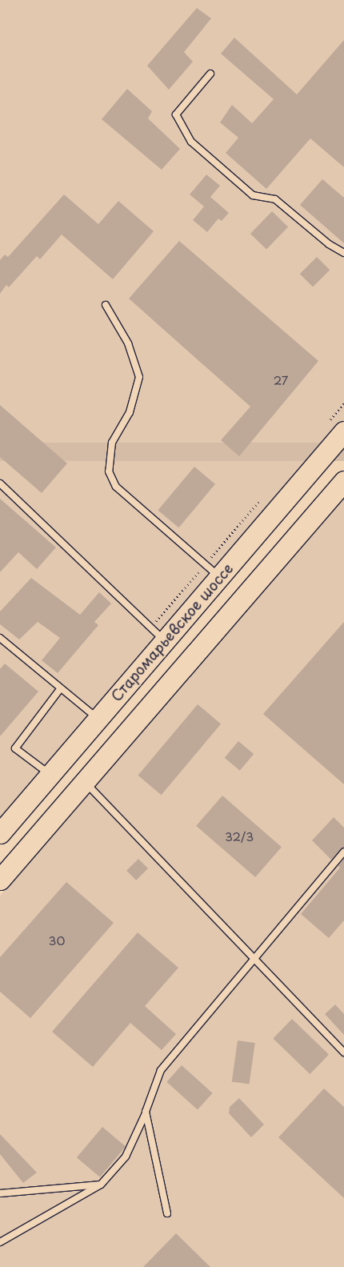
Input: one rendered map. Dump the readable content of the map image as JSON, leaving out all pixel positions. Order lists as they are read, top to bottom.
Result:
{
  "streets": {
    "main road": ["Старомарьевское шоссе"]
  },
  "house_numbers": ["27", "32/3", "30"]
}
